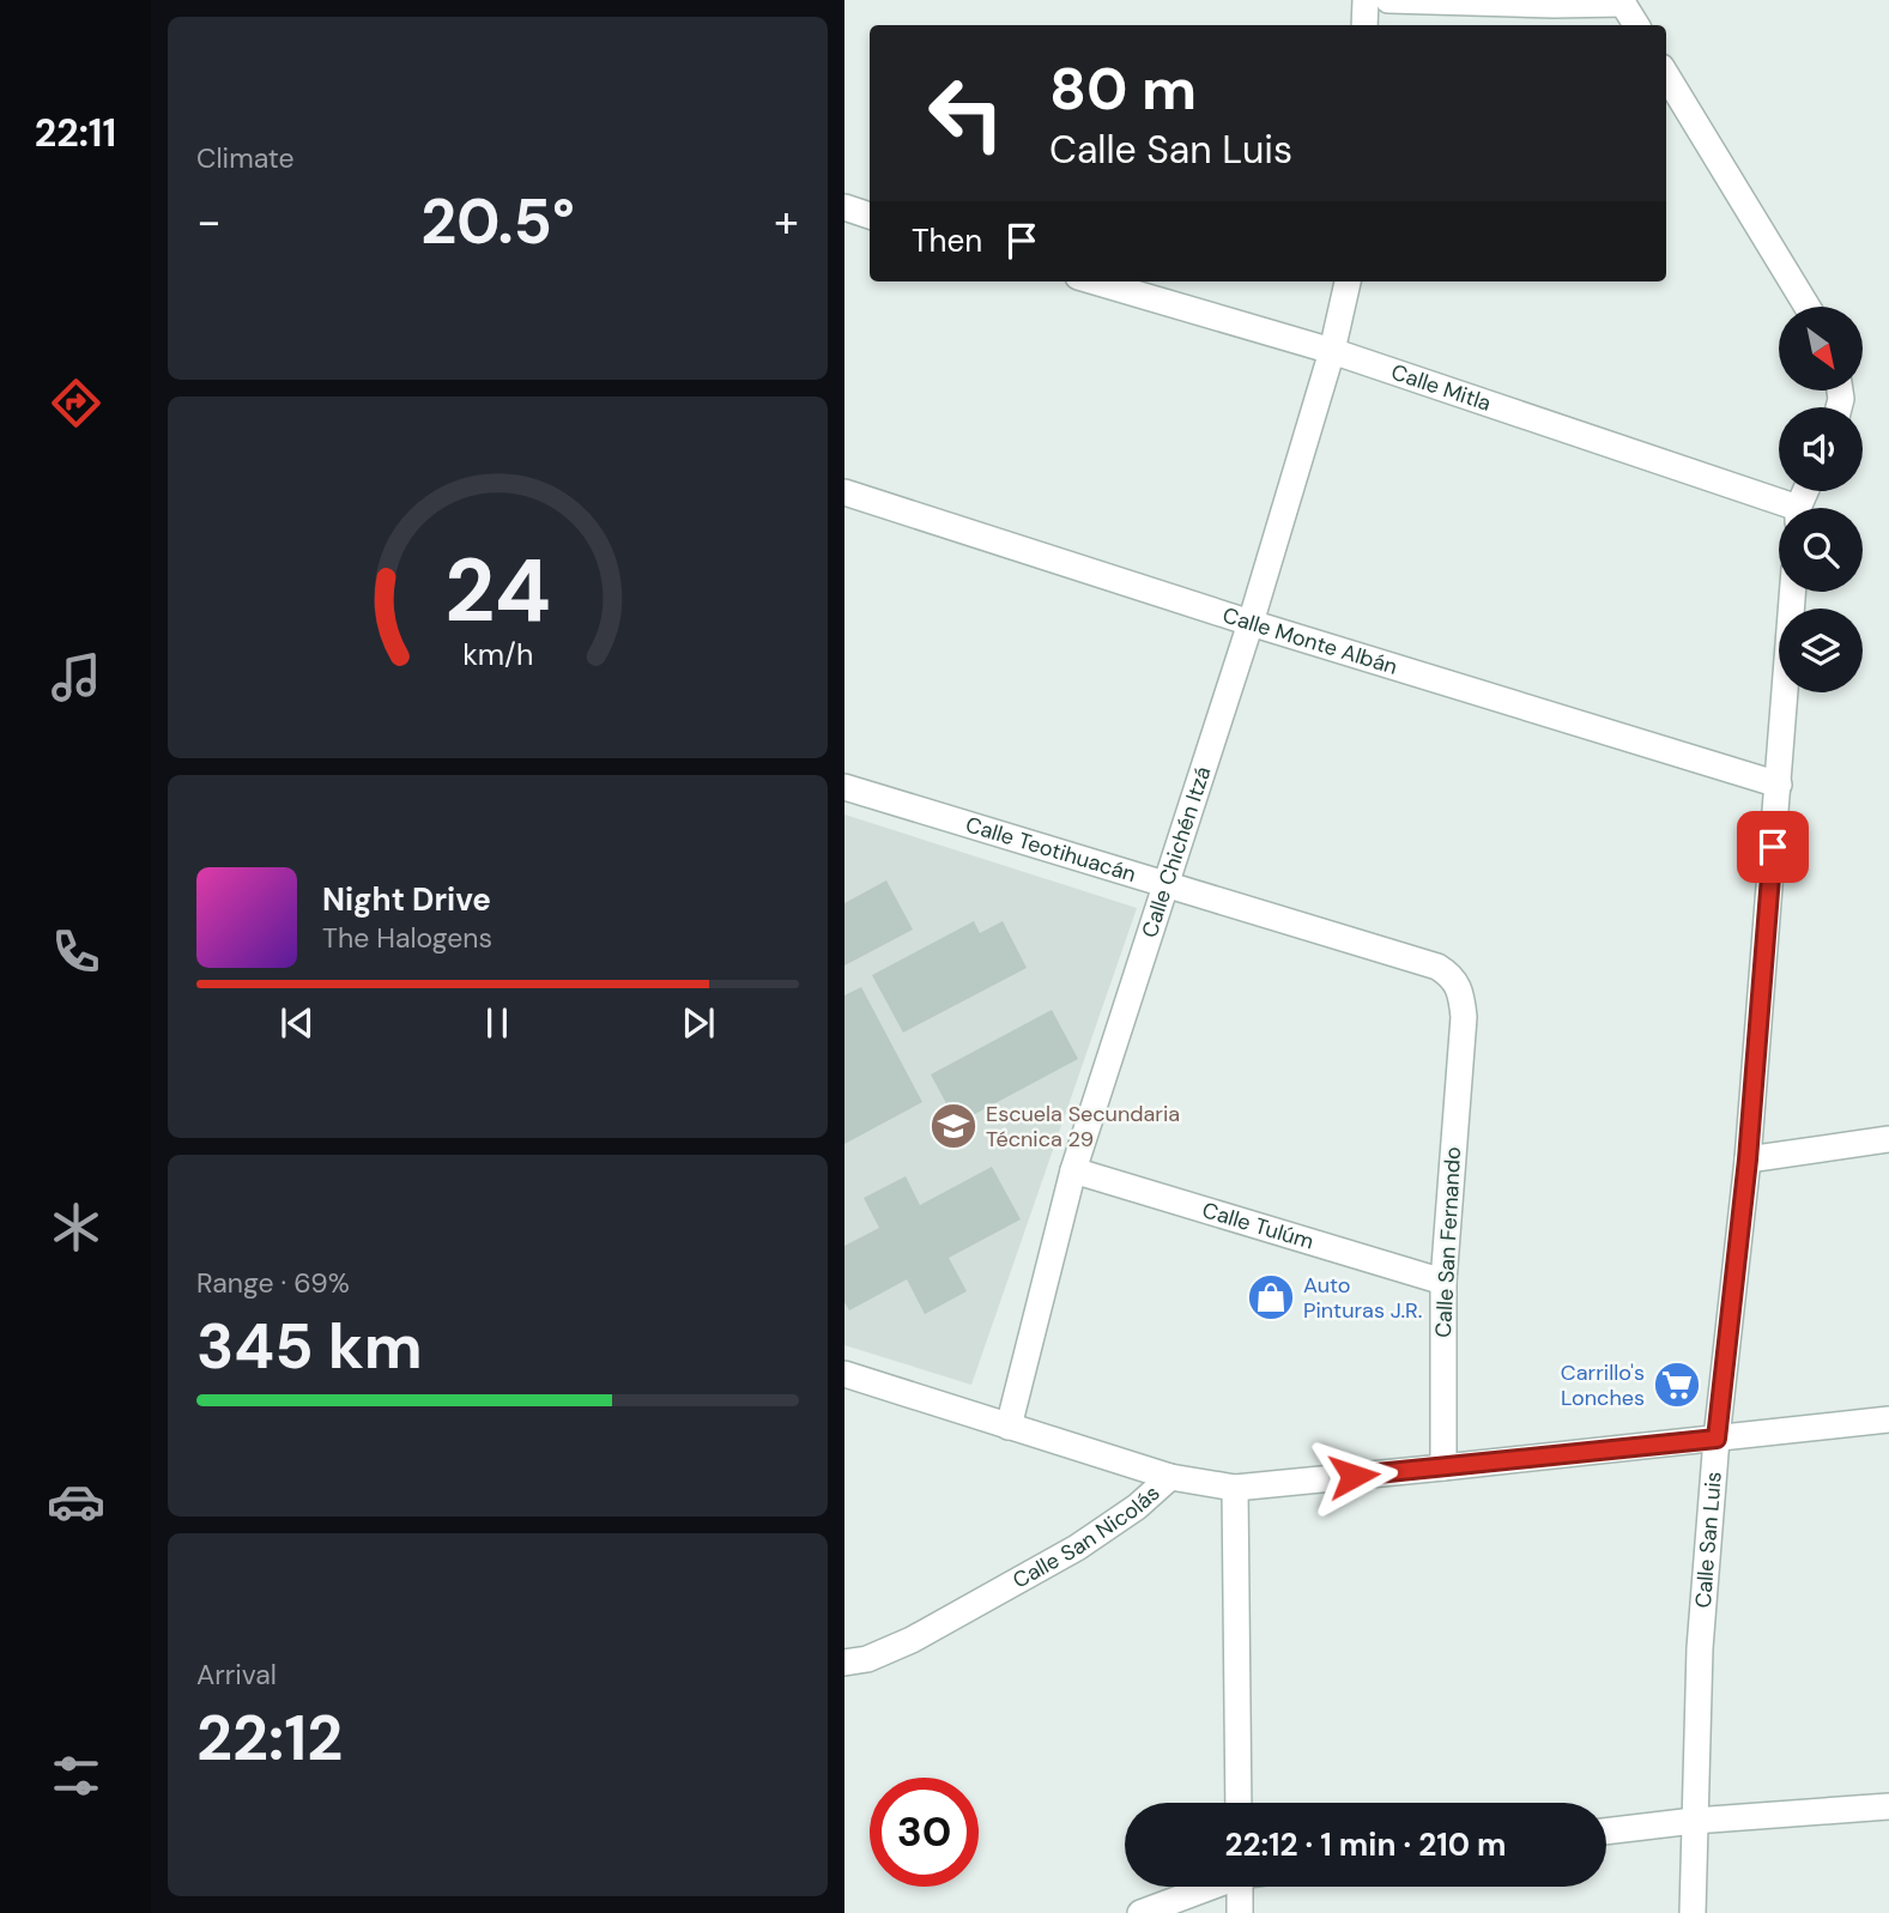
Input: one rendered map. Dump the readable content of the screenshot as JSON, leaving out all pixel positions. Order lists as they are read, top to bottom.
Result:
{
  "streets": {
    "street": [
      "Calle Mitla",
      "Calle Monte Albán",
      "Calle Teotihuacán",
      "Calle Chichén Itzá",
      "Calle Tulúm",
      "Calle San Fernando",
      "Calle San Nicolás",
      "Calle San Luis"
    ]
  },
  "crossings": [
    ["Calle Mitla", "Calle Chichén Itzá"],
    ["Calle Monte Albán", "Calle Chichén Itzá"],
    ["Calle Monte Albán", "Calle San Luis"],
    ["Calle Teotihuacán", "Calle Chichén Itzá"],
    ["Calle Teotihuacán", "Calle San Fernando"],
    ["Calle Chichén Itzá", "Calle Tulúm"],
    ["Calle Tulúm", "Calle San Fernando"],
    ["Calle San Fernando", "Calle San Nicolás"],
    ["Calle San Nicolás", "Calle San Luis"]
  ],
  "places": {
    "school or university": ["Escuela Secundaria Técnica 29"],
    "shop": ["Auto Pinturas J.R."],
    "supermarket": ["Carrillo's Lonches"]
  },
  "north": "bottom right",
  "page": {
    "tabs": "22:11",
    "tile": [
      "Climate",
      ["Range · 69%", "345 km"],
      ["Arrival", "22:12"]
    ],
    "turn": ["80 m", "Calle San Luis"],
    "heat": ["−", "20.5°", "+"],
    "then": "Then",
    "song": ["Night Drive", "The Halogens"],
    "limit": "30",
    "trip": "22:12 · 1 min · 210 m",
    "gauge": ["24", "km/h"]
  }
}
